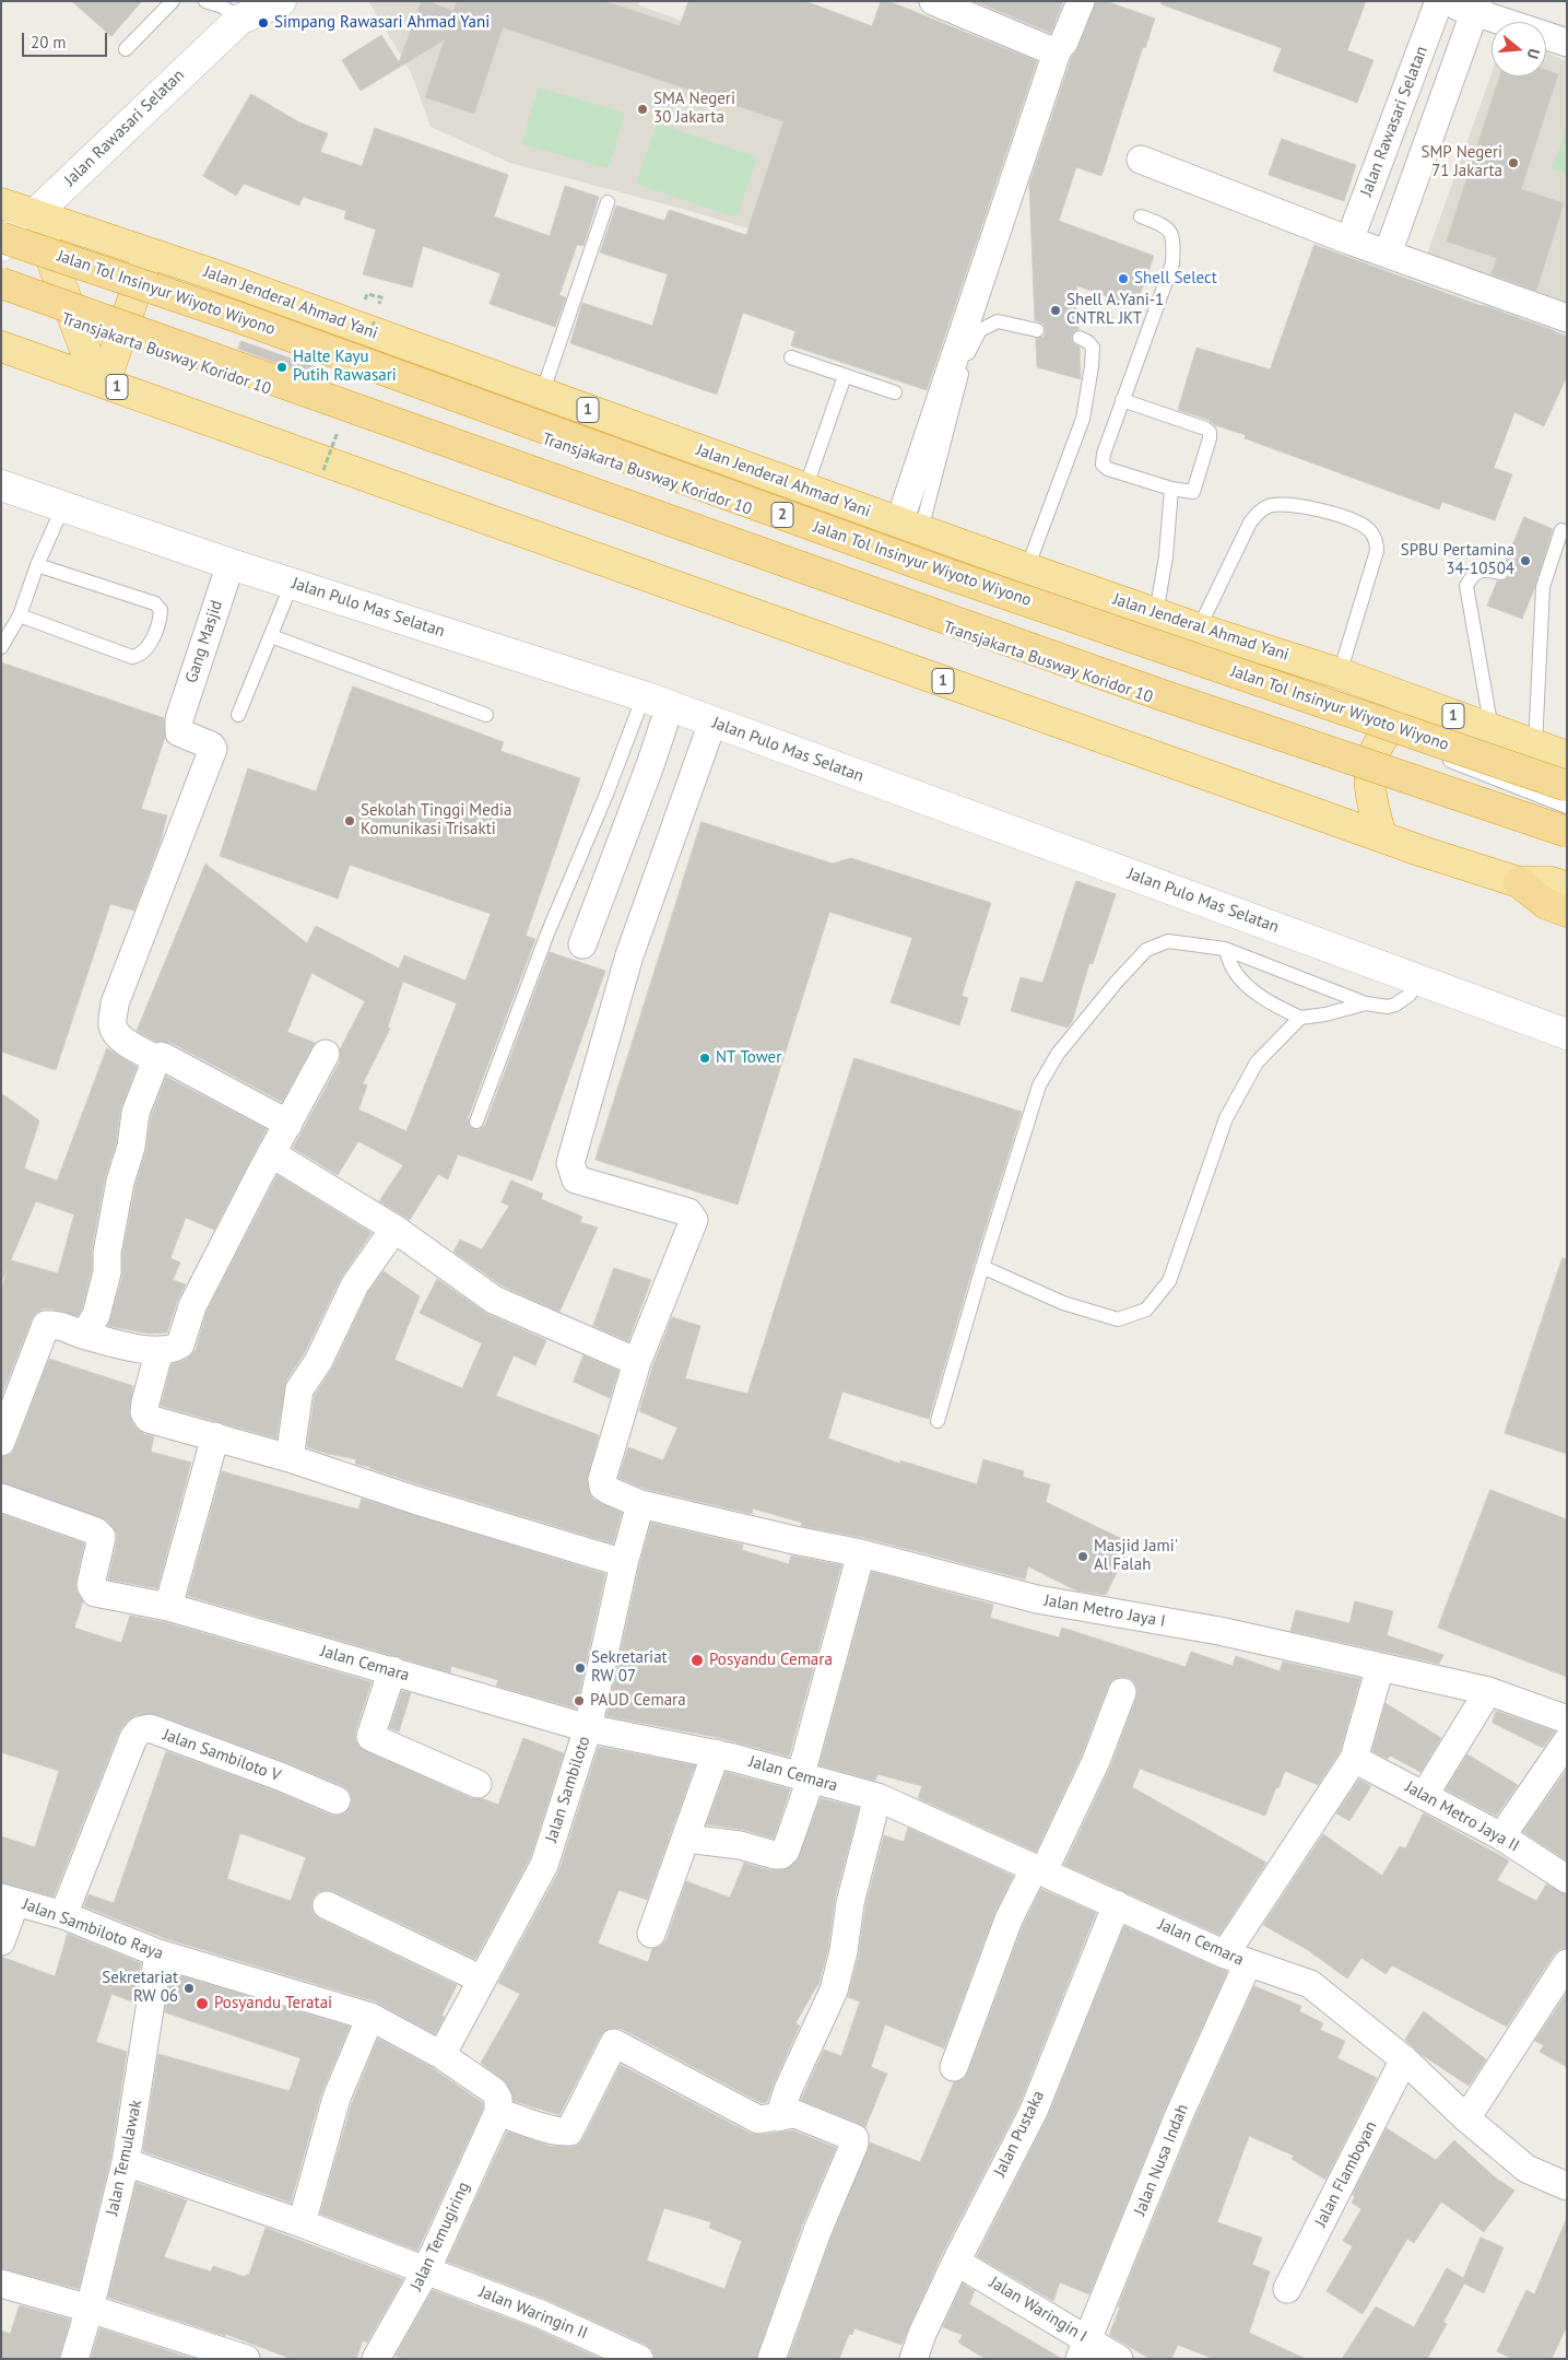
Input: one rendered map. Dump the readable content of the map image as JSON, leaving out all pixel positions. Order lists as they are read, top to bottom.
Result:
{
  "streets": {
    "highway": [
      "Jalan Tol Insinyur Wiyoto Wiyono",
      "Jalan Jenderal Ahmad Yani",
      "1",
      "2"
    ],
    "street": [
      "Jalan Rawasari Selatan",
      "Jalan Pulo Mas Selatan",
      "Gang Masjid",
      "Jalan Metro Jaya I",
      "Jalan Cemara",
      "Jalan Sambiloto V",
      "Jalan Sambiloto",
      "Jalan Metro Jaya II",
      "Jalan Sambiloto Raya",
      "Jalan Pustaka",
      "Jalan Temulawak",
      "Jalan Nusa Indah",
      "Jalan Flamboyan",
      "Jalan Temugiring",
      "Jalan Waringin I",
      "Jalan Waringin II"
    ],
    "lane": ["Transjakarta Busway Koridor 10"]
  },
  "crossings": [
    ["Jalan Rawasari Selatan", "Jalan Jenderal Ahmad Yani"],
    ["Jalan Pulo Mas Selatan", "Gang Masjid"],
    ["Jalan Pulo Mas Selatan", "Jalan Metro Jaya I"],
    ["Jalan Metro Jaya I", "Jalan Sambiloto"],
    ["Jalan Metro Jaya I", "Jalan Nusa Indah"],
    ["Jalan Cemara", "Jalan Sambiloto"],
    ["Jalan Cemara", "Jalan Pustaka"],
    ["Jalan Cemara", "Jalan Nusa Indah"],
    ["Jalan Cemara", "Jalan Flamboyan"],
    ["Jalan Sambiloto V", "Jalan Sambiloto Raya"],
    ["Jalan Sambiloto", "Jalan Sambiloto Raya"],
    ["Jalan Metro Jaya II", "Jalan Nusa Indah"],
    ["Jalan Sambiloto Raya", "Jalan Temulawak"],
    ["Jalan Sambiloto Raya", "Jalan Temugiring"],
    ["Jalan Pustaka", "Jalan Waringin I"],
    ["Jalan Temulawak", "Jalan Waringin II"],
    ["Jalan Nusa Indah", "Jalan Waringin I"],
    ["Jalan Temugiring", "Jalan Waringin II"]
  ],
  "places": [
    "Simpang Rawasari Ahmad Yani",
    "SMA Negeri 30 Jakarta",
    "SMP Negeri 71 Jakarta",
    "Shell Select",
    "Shell A.Yani-1 CNTRL JKT",
    "Halte Kayu Putih Rawasari",
    "SPBU Pertamina 34-10504",
    "Sekolah Tinggi Media Komunikasi Trisakti",
    "NT Tower",
    "Masjid Jami' Al Falah",
    "Posyandu Cemara",
    "Sekretariat RW 07",
    "PAUD Cemara",
    "Sekretariat RW 06",
    "Posyandu Teratai"
  ],
  "scale_bar": "20 m",
  "north": "right"
}
